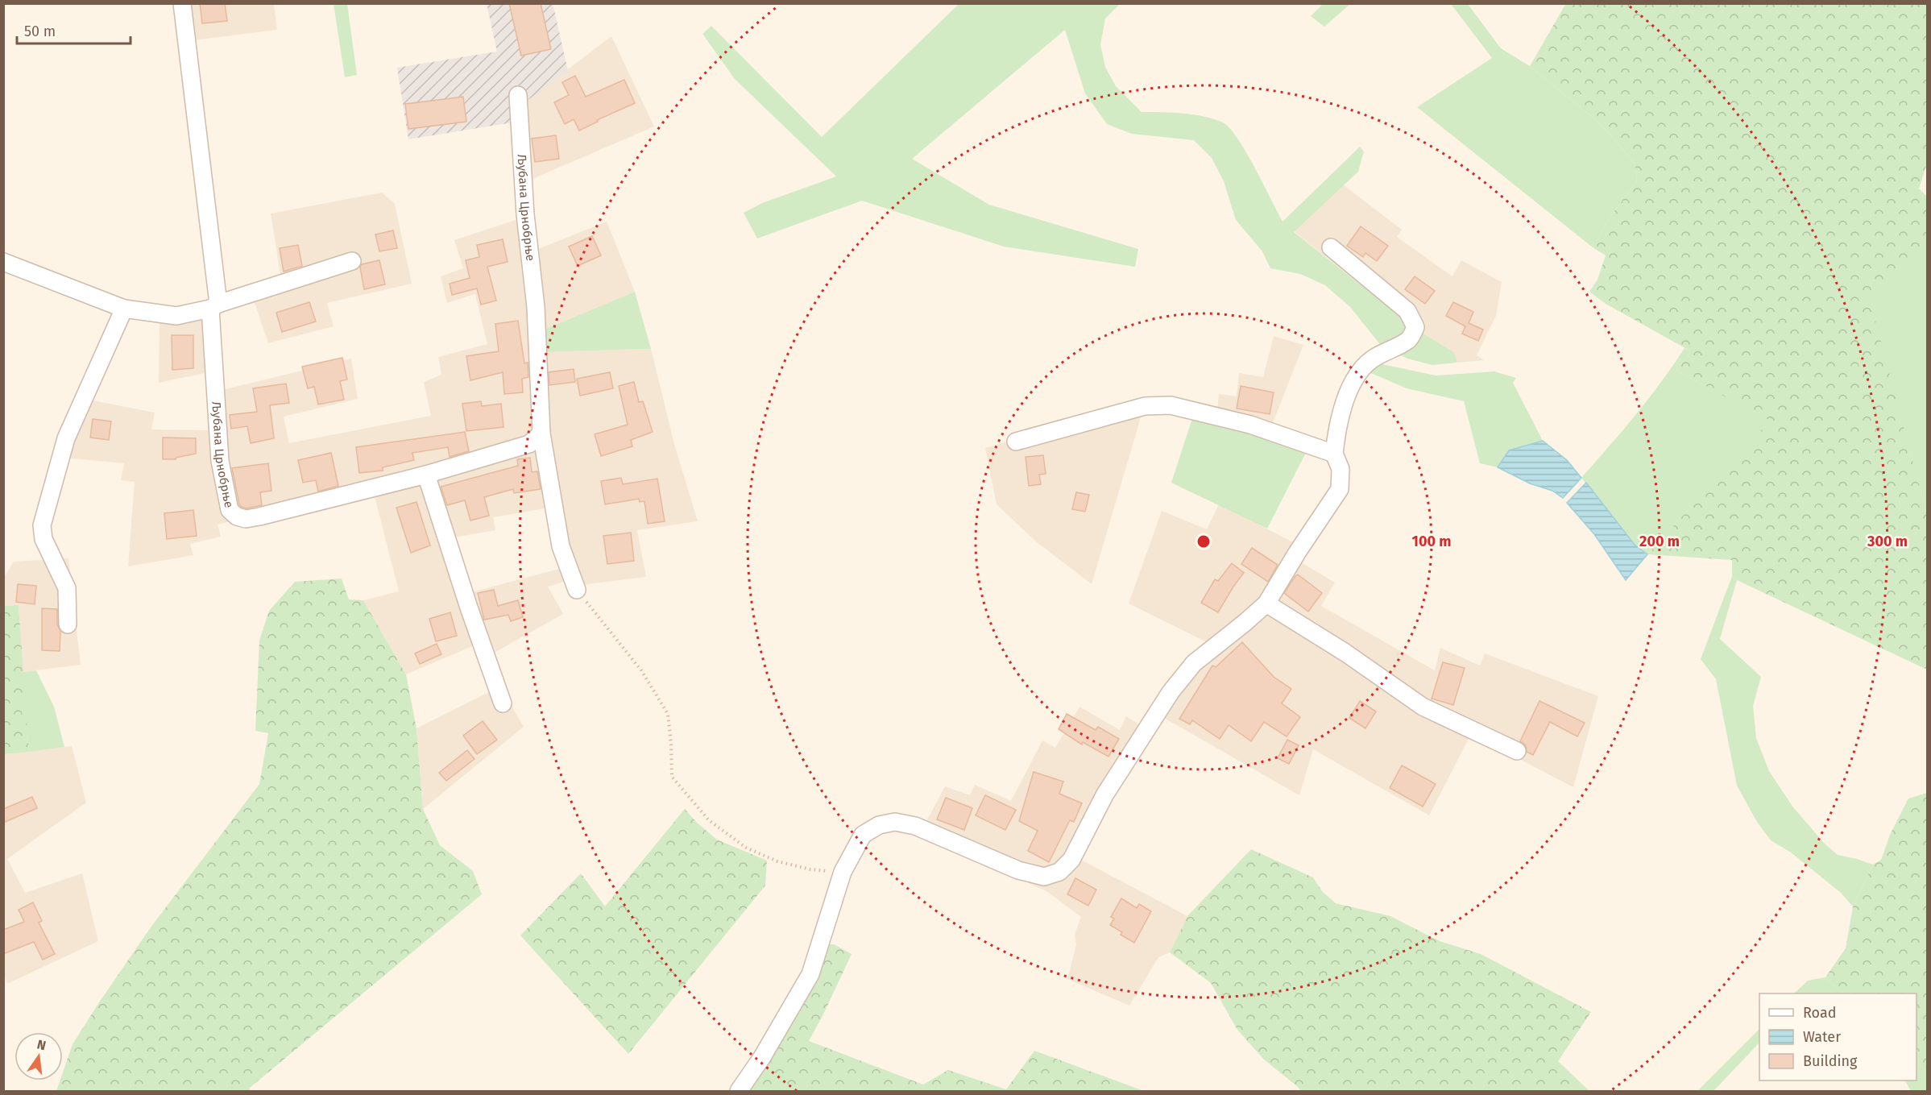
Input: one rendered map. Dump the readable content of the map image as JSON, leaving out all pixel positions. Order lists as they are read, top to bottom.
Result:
{
  "streets": {
    "street": ["Љубана Црнобрње"]
  },
  "legend": ["Road", "Water", "Building"],
  "scale_bar": "50 m",
  "north": "top",
  "rings": ["100 m", "200 m", "300 m"]
}
